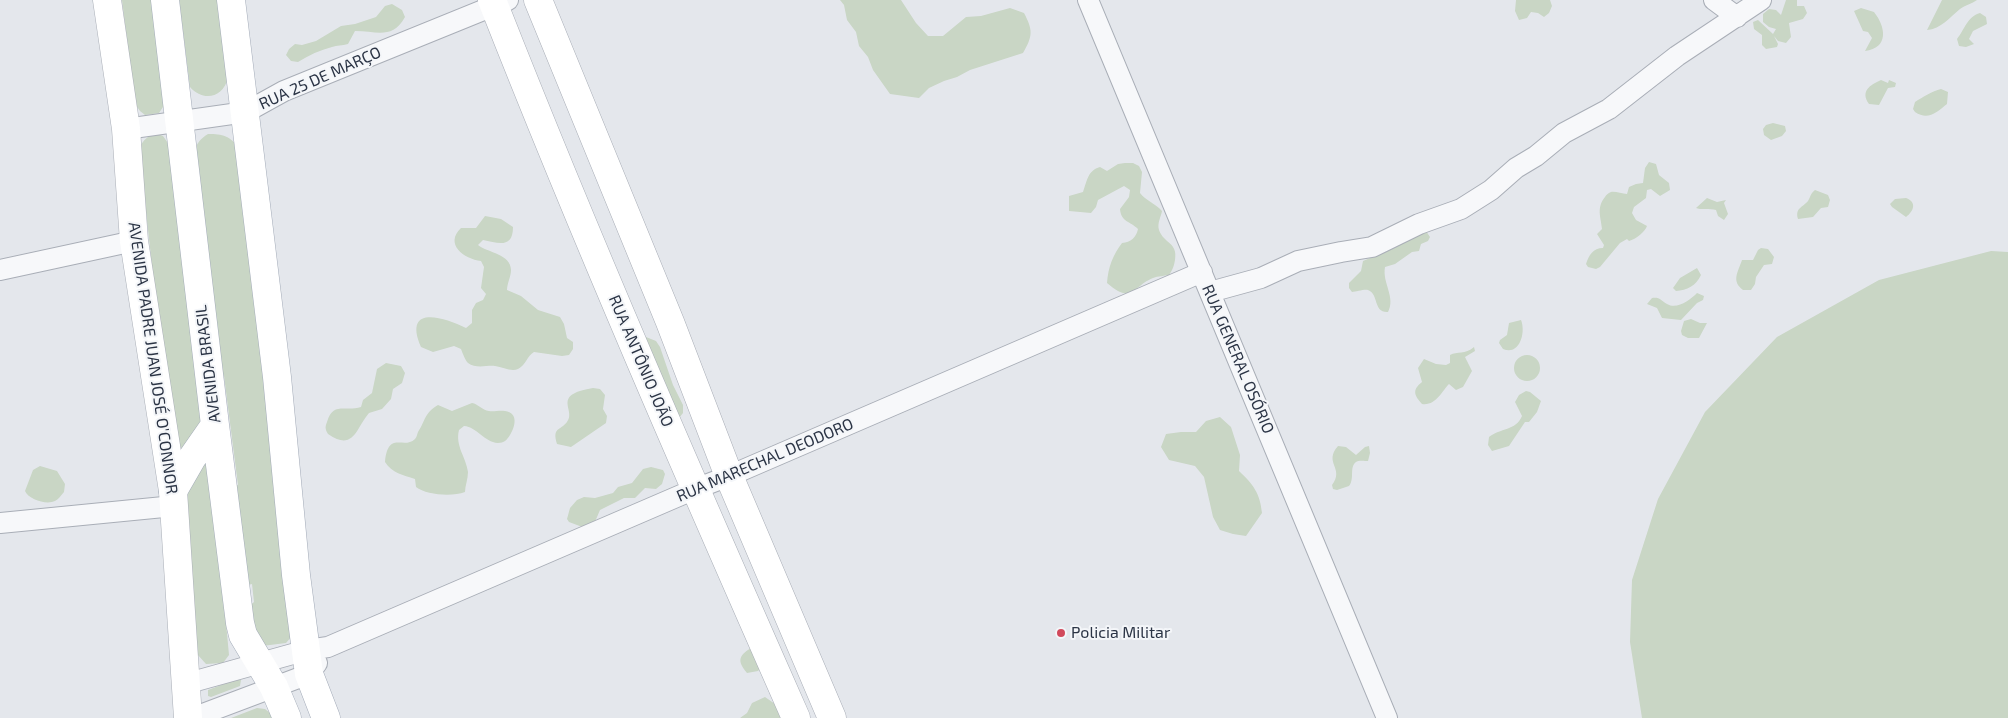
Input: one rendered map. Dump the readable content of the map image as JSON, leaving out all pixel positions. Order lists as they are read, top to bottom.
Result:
{
  "streets": {
    "main road": ["AVENIDA PADRE JUAN JOSÉ O'CONNOR", "RUA ANTÔNIO JOÃO", "AVENIDA BRASIL"],
    "street": ["RUA 25 DE MARÇO", "RUA GENERAL OSÓRIO", "RUA MARECHAL DEODORO"]
  },
  "crossings": [
    ["RUA 25 DE MARÇO", "AVENIDA PADRE JUAN JOSÉ O'CONNOR"],
    ["RUA 25 DE MARÇO", "RUA ANTÔNIO JOÃO"],
    ["RUA 25 DE MARÇO", "AVENIDA BRASIL"],
    ["AVENIDA PADRE JUAN JOSÉ O'CONNOR", "RUA MARECHAL DEODORO"],
    ["RUA GENERAL OSÓRIO", "RUA MARECHAL DEODORO"],
    ["RUA ANTÔNIO JOÃO", "RUA MARECHAL DEODORO"],
    ["AVENIDA BRASIL", "RUA MARECHAL DEODORO"]
  ],
  "places": ["Policia Militar"]
}
